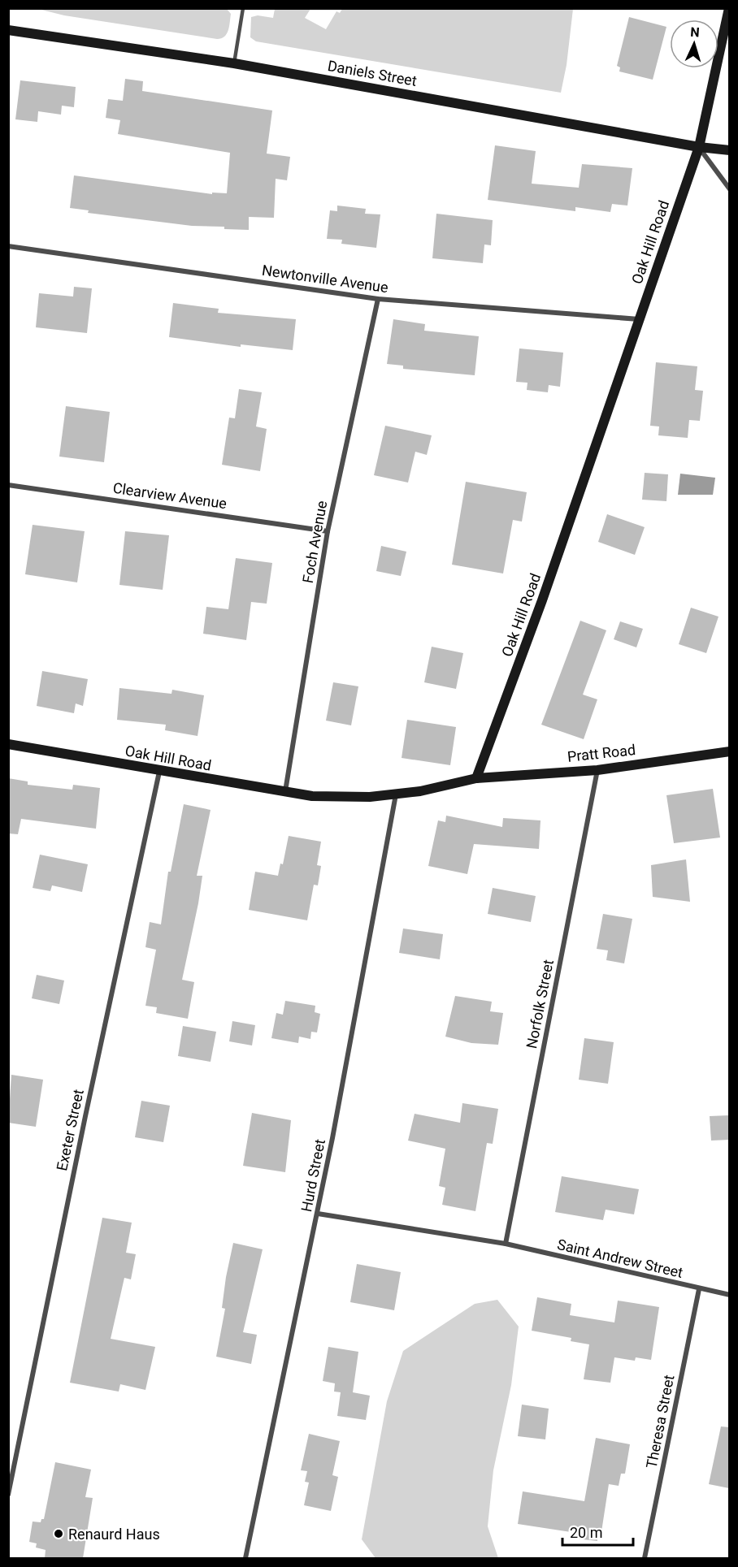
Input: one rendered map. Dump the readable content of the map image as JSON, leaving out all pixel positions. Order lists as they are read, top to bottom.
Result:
{
  "streets": {
    "street": [
      "Daniels Street",
      "Oak Hill Road",
      "Newtonville Avenue",
      "Clearview Avenue",
      "Foch Avenue",
      "Pratt Road",
      "Norfolk Street",
      "Exeter Street",
      "Hurd Street",
      "Saint Andrew Street",
      "Theresa Street"
    ]
  },
  "crossings": [
    ["Daniels Street", "Oak Hill Road"],
    ["Oak Hill Road", "Newtonville Avenue"],
    ["Oak Hill Road", "Foch Avenue"],
    ["Oak Hill Road", "Pratt Road"],
    ["Oak Hill Road", "Exeter Street"],
    ["Oak Hill Road", "Hurd Street"],
    ["Newtonville Avenue", "Foch Avenue"],
    ["Clearview Avenue", "Foch Avenue"],
    ["Pratt Road", "Norfolk Street"],
    ["Norfolk Street", "Saint Andrew Street"],
    ["Hurd Street", "Saint Andrew Street"],
    ["Saint Andrew Street", "Theresa Street"]
  ],
  "places": ["Renaurd Haus"],
  "scale_bar": "20 m",
  "north": "top"
}
